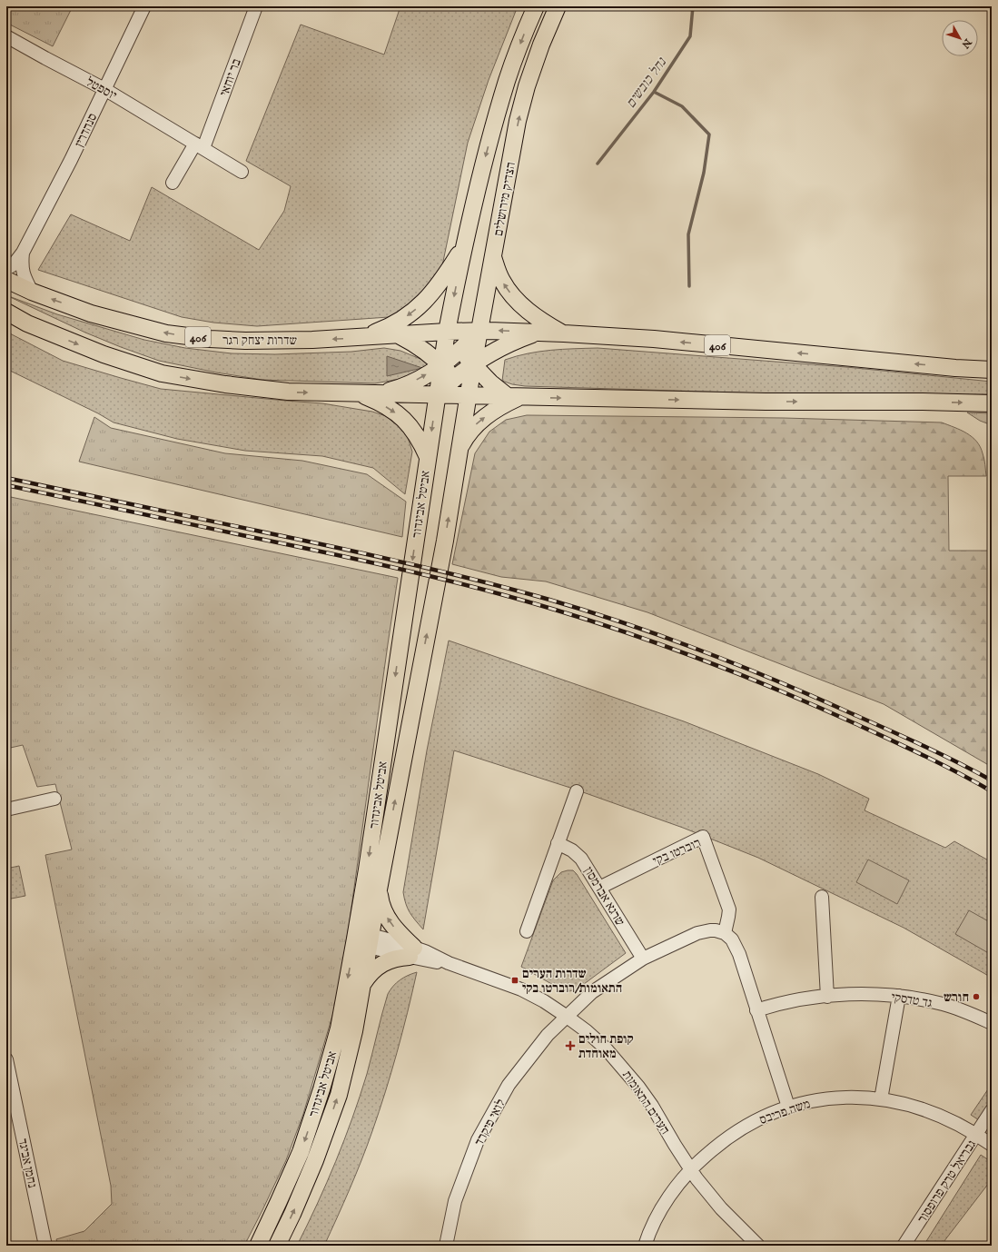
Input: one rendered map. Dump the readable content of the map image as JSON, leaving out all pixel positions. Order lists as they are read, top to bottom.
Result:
{
  "streets": {
    "main road": [
      "הצדיק מירושלים",
      "406",
      "שדרות יצחק רגר",
      "אביטל אביגדור"
    ],
    "street": [
      "בר יוחאי",
      "יוספטל",
      "סנהדרין",
      "רוברטו בקי",
      "שרגא אברמסון",
      "גד טדסקי",
      "הערים התאומות",
      "משה פריבס",
      "לואי פיקרד",
      "נחמן אביגד",
      "גבריאל טרק פרופסור"
    ]
  },
  "crossings": [
    ["בר יוחאי", "יוספטל"],
    ["יוספטל", "סנהדרין"],
    ["סנהדרין", "שדרות יצחק רגר"],
    ["הצדיק מירושלים", "406"],
    ["הצדיק מירושלים", "שדרות יצחק רגר"],
    ["הצדיק מירושלים", "אביטל אביגדור"],
    ["406", "שדרות יצחק רגר"],
    ["שדרות יצחק רגר", "אביטל אביגדור"],
    ["אביטל אביגדור", "הערים התאומות"],
    ["רוברטו בקי", "שרגא אברמסון"],
    ["הערים התאומות", "משה פריבס"],
    ["הערים התאומות", "לואי פיקרד"],
    ["משה פריבס", "גבריאל טרק פרופסור"]
  ],
  "water": ["נחל כובשים"],
  "places": {
    "transit": ["שדרות הערים התאומות/רוברטו בקי"],
    "other": ["חורש"],
    "health": ["קופת חולים מאוחדת"]
  },
  "north": "bottom right"
}
